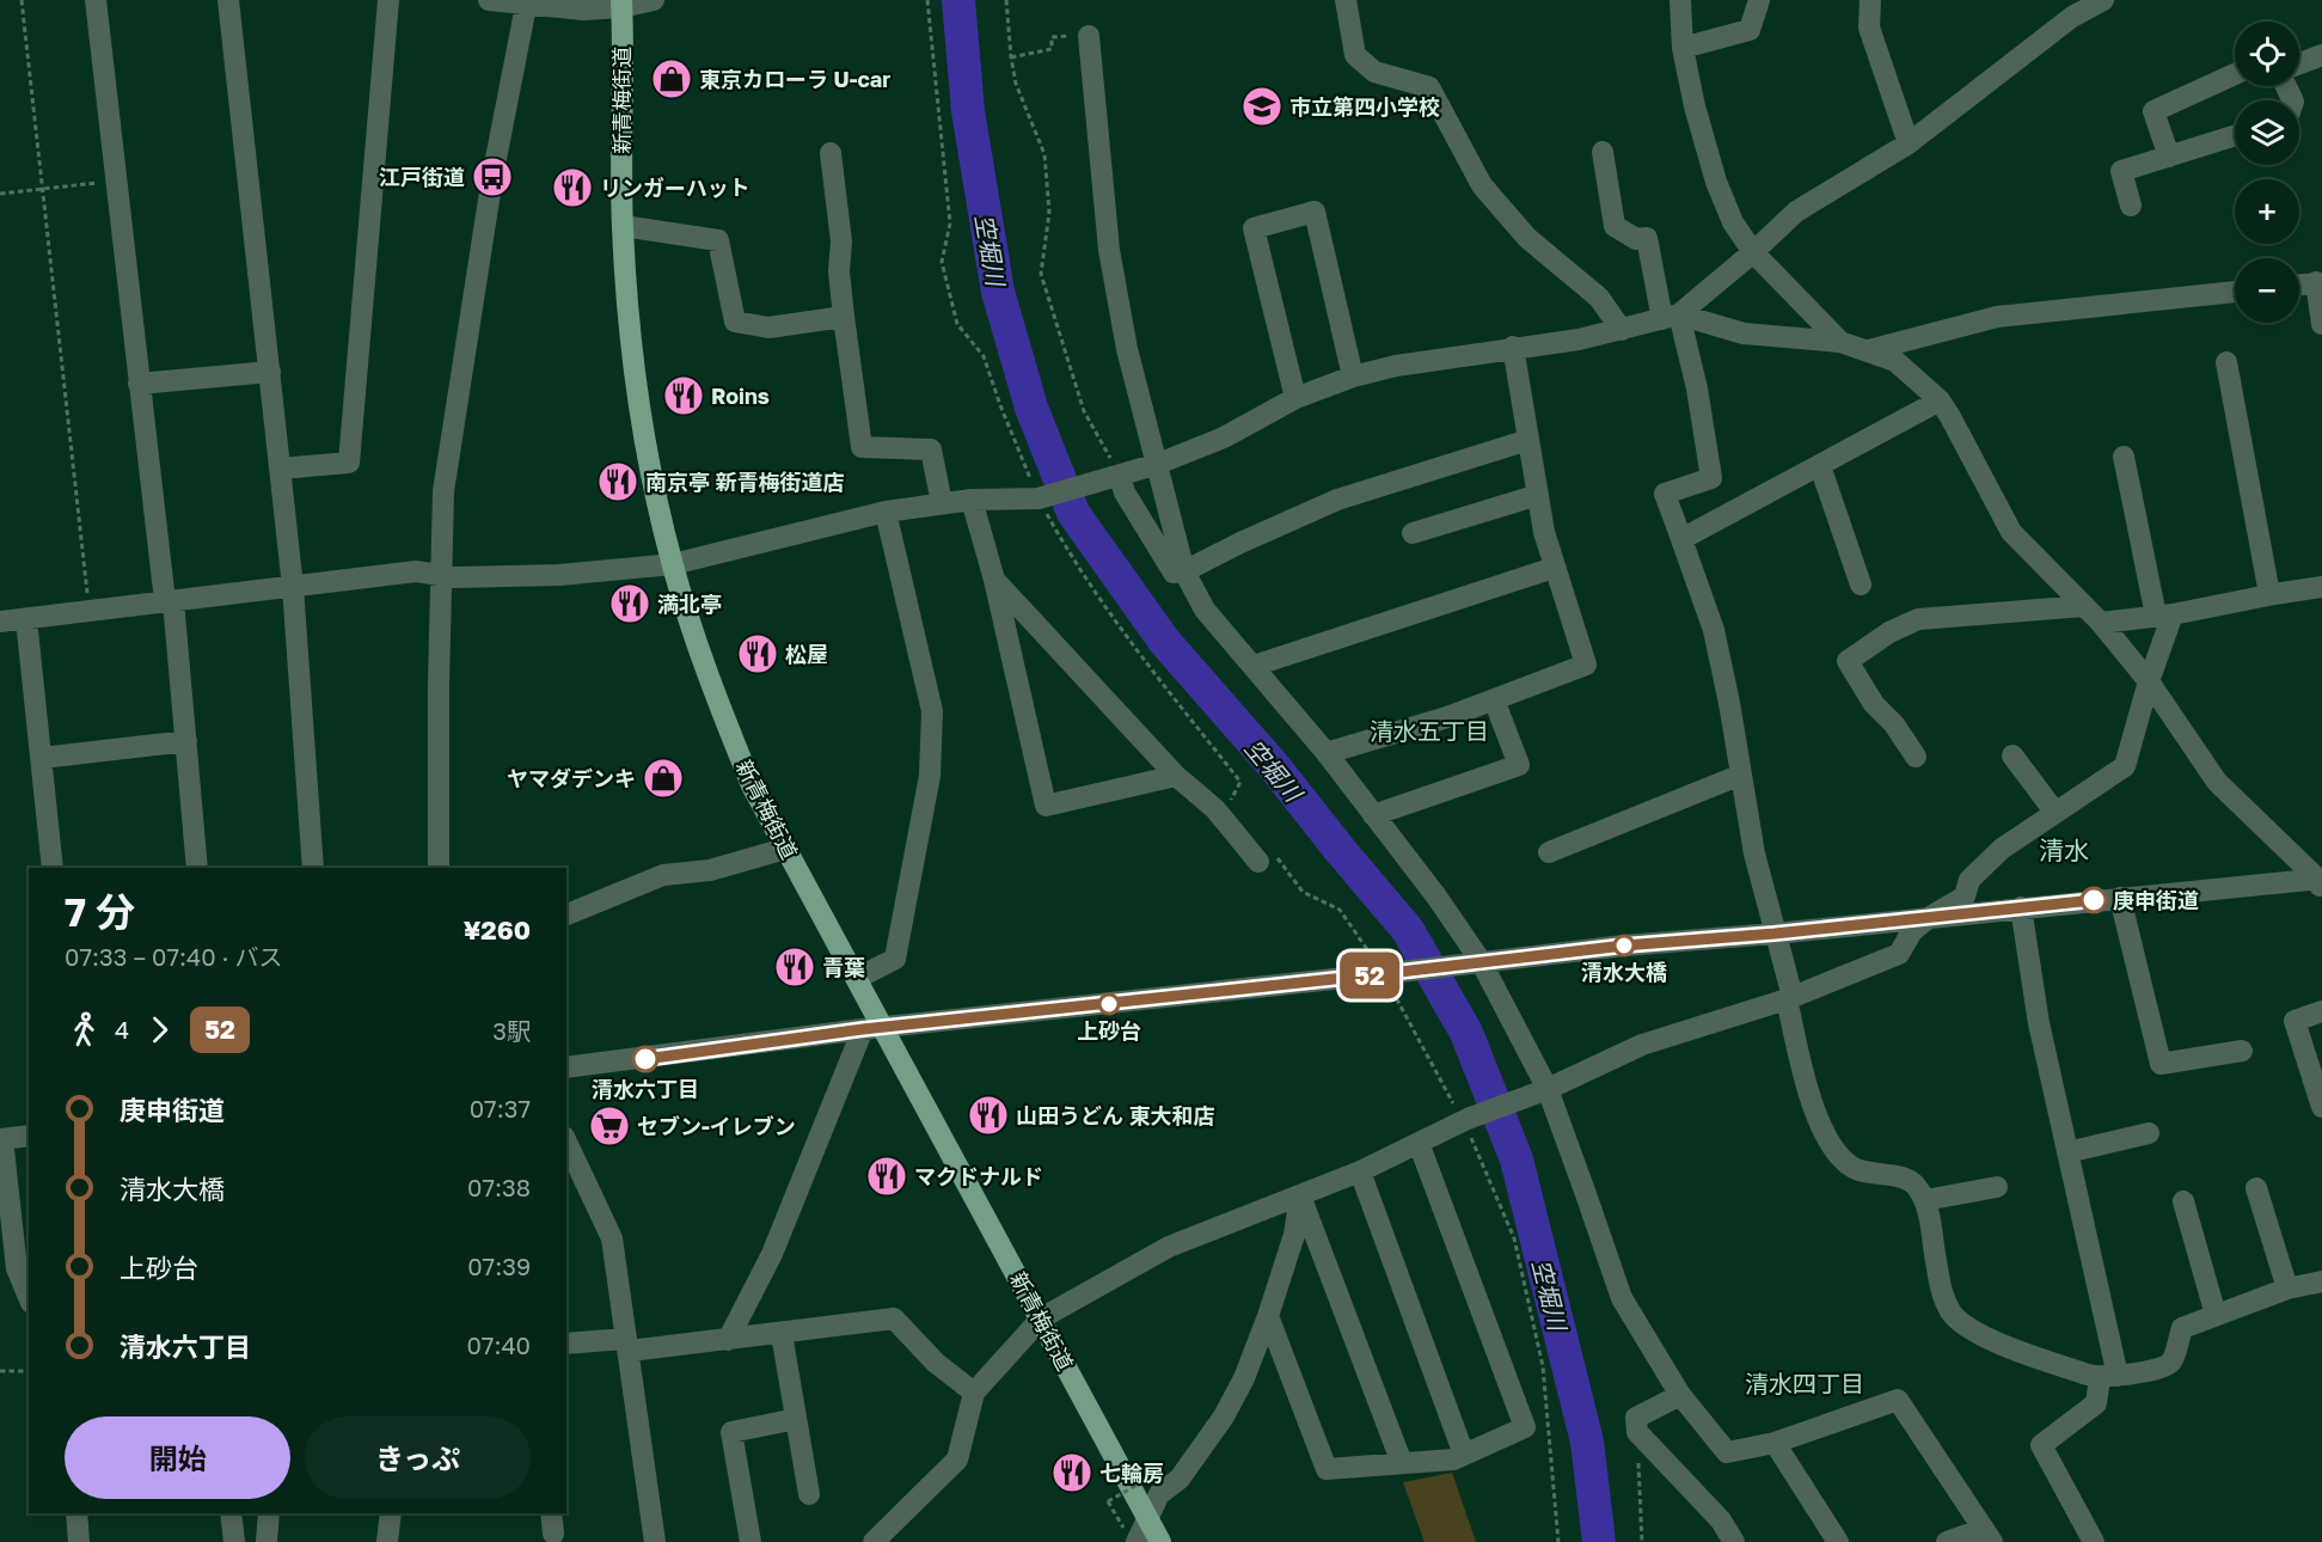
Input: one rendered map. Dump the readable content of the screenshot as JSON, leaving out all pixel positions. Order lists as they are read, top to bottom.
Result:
{
  "streets": {
    "main road": ["新青梅街道"]
  },
  "districts": ["清水五丁目", "清水", "清水四丁目"],
  "water": ["空堀川"],
  "places": {
    "shop": ["東京カローラ U-car", "ヤマダデンキ"],
    "school or university": ["市立第四小学校"],
    "bus stop": ["江戸街道"],
    "restaurant": [
      "リンガーハット",
      "Roins",
      "南京亭 新青梅街道店",
      "満北亭",
      "松屋",
      "青葉",
      "山田うどん 東大和店",
      "マクドナルド",
      "七輪房"
    ],
    "other": [
      "庚申街道",
      "清水大橋",
      "上砂台",
      "清水六丁目"
    ],
    "supermarket": ["セブン-イレブン"]
  },
  "lines": ["bus line 52"],
  "page": {
    "on_map": "52",
    "map_buttons": ["+", "−"],
    "heading": ["7 分", "07:33 – 07:40 · バス", "¥260"],
    "legs": ["4", "52", "3駅"],
    "list": [
      {
        "name": "庚申街道",
        "value": "07:37"
      },
      {
        "name": "清水大橋",
        "value": "07:38"
      },
      {
        "name": "上砂台",
        "value": "07:39"
      },
      {
        "name": "清水六丁目",
        "value": "07:40"
      }
    ],
    "buttons": ["開始", "きっぷ"]
  }
}
